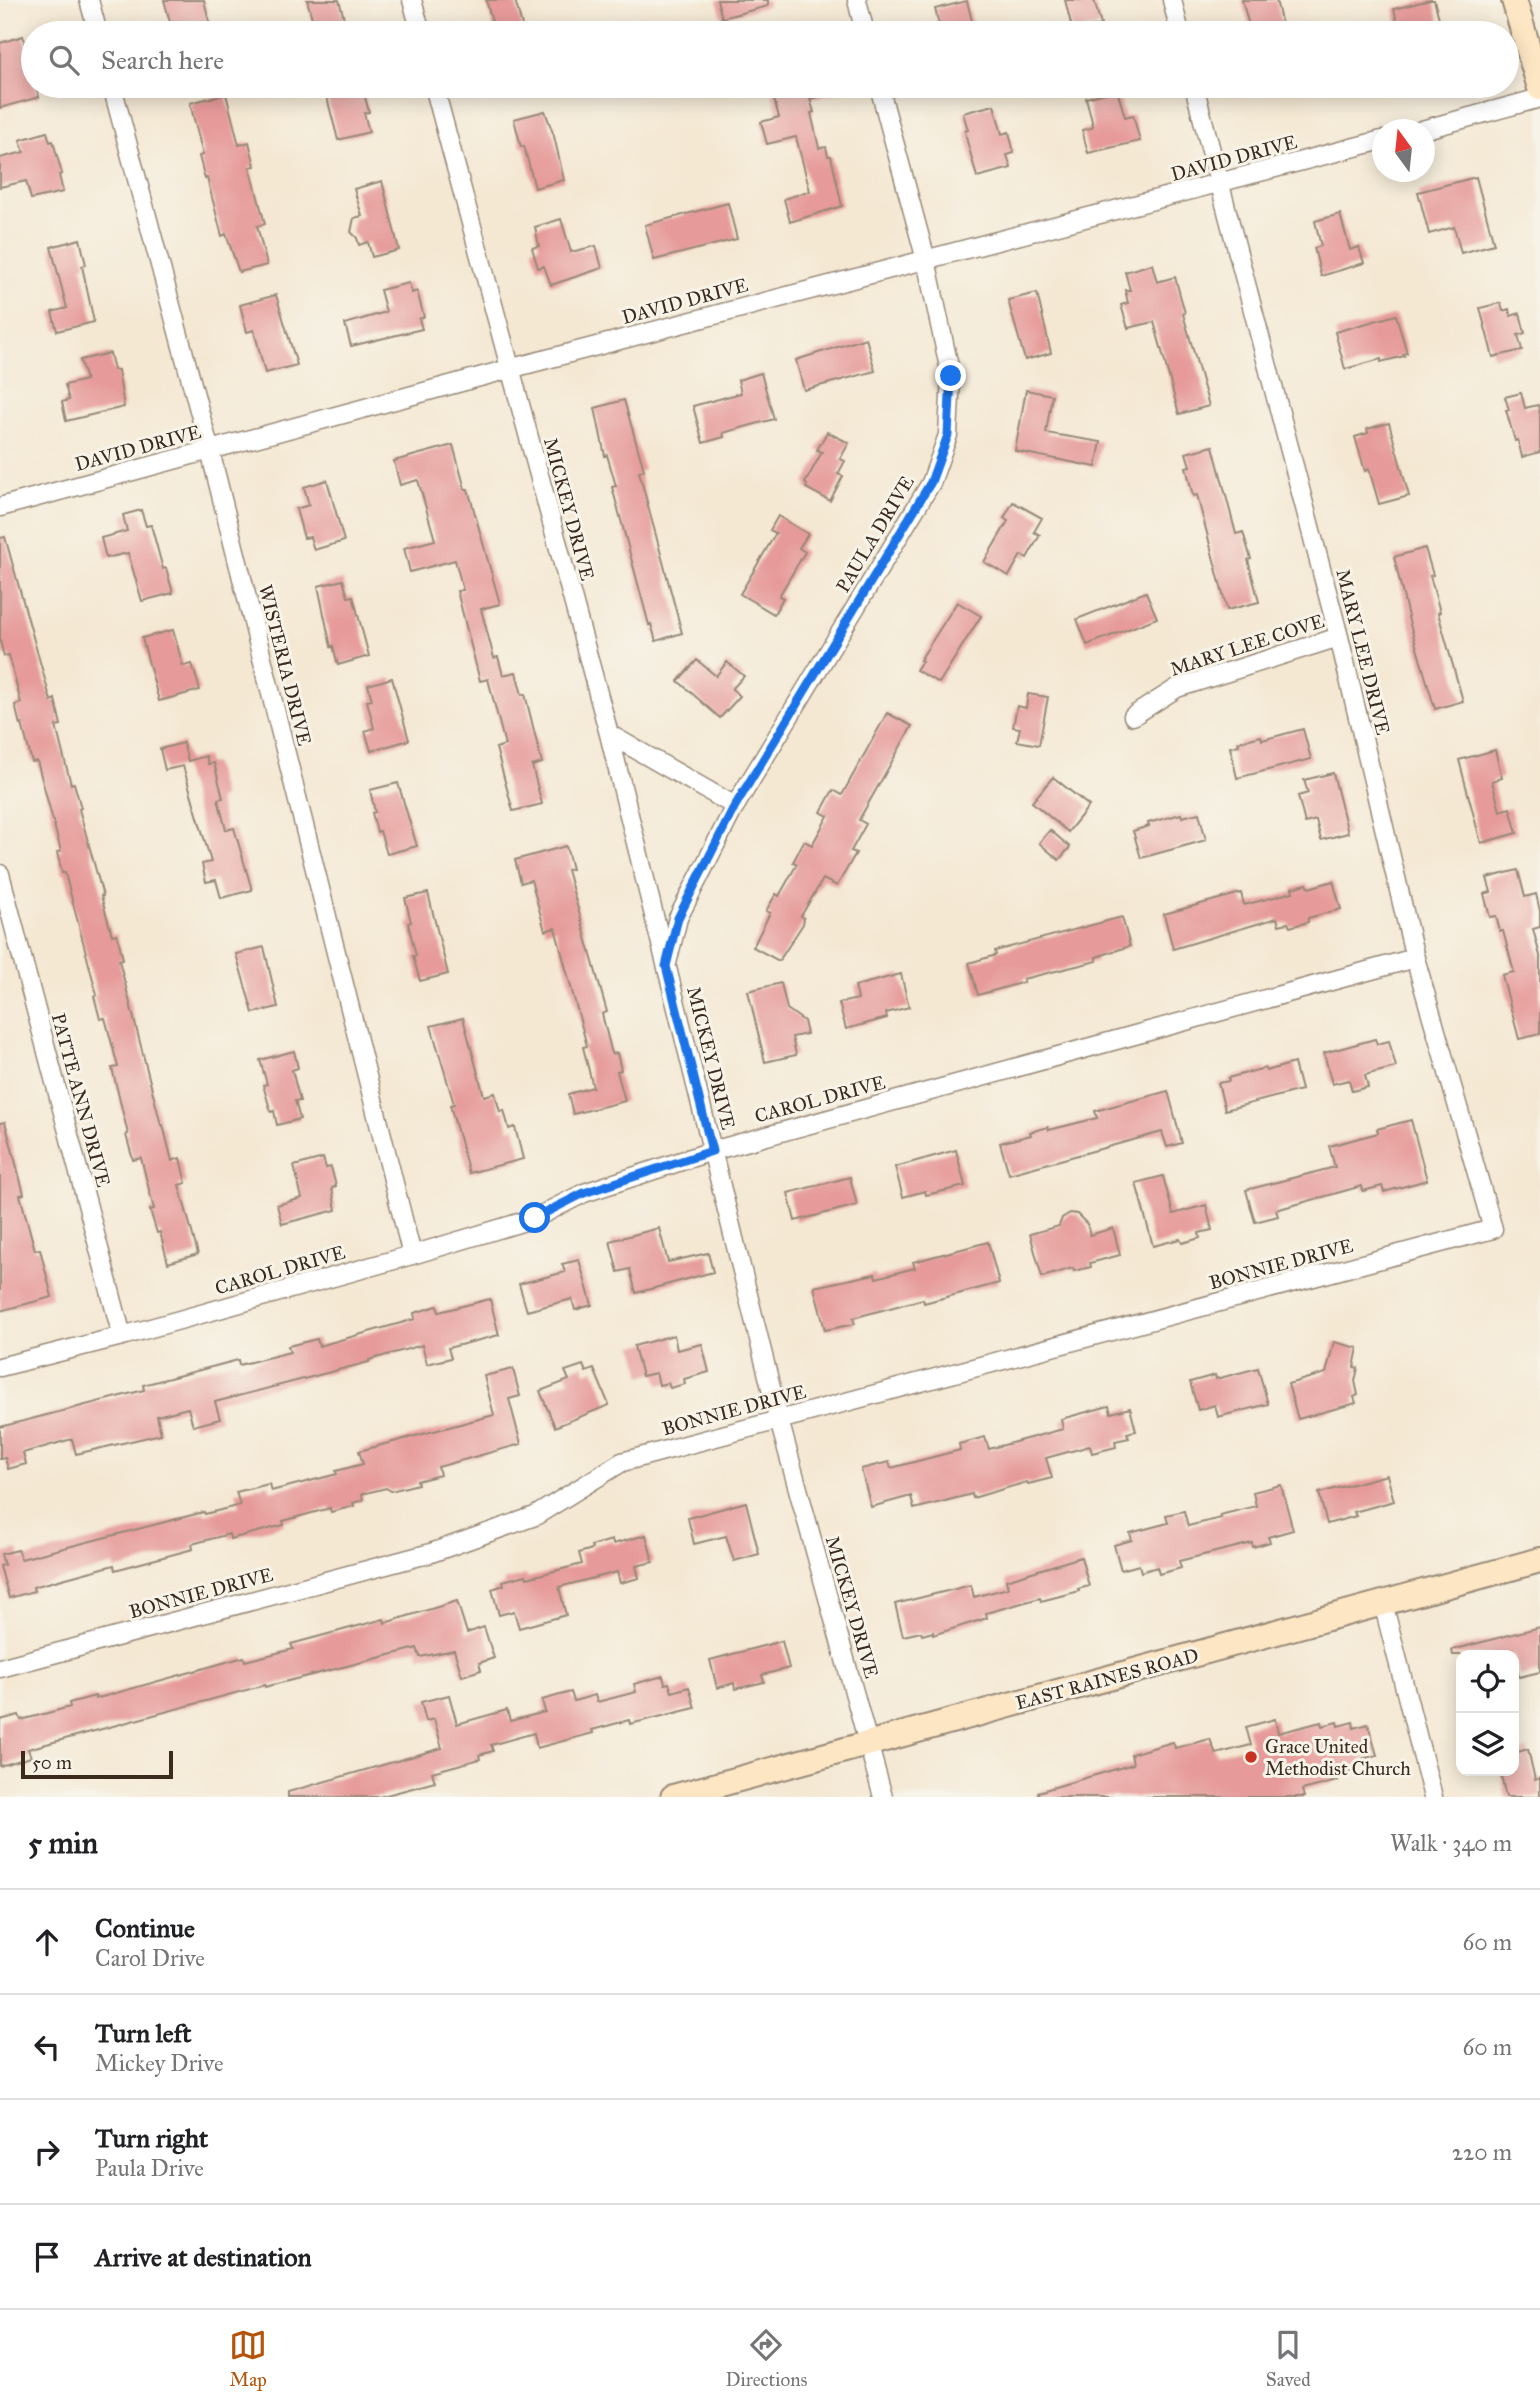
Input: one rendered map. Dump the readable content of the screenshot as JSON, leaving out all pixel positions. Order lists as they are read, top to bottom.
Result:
{
  "streets": {
    "main road": ["EAST RAINES ROAD"],
    "street": [
      "DAVID DRIVE",
      "MICKEY DRIVE",
      "PAULA DRIVE",
      "MARY LEE COVE",
      "MARY LEE DRIVE",
      "WISTERIA DRIVE",
      "CAROL DRIVE",
      "PATTE ANN DRIVE",
      "BONNIE DRIVE"
    ]
  },
  "crossings": [
    ["DAVID DRIVE", "MICKEY DRIVE"],
    ["DAVID DRIVE", "PAULA DRIVE"],
    ["DAVID DRIVE", "MARY LEE DRIVE"],
    ["DAVID DRIVE", "WISTERIA DRIVE"],
    ["MICKEY DRIVE", "PAULA DRIVE"],
    ["MICKEY DRIVE", "CAROL DRIVE"],
    ["MICKEY DRIVE", "BONNIE DRIVE"],
    ["MICKEY DRIVE", "EAST RAINES ROAD"],
    ["MARY LEE COVE", "MARY LEE DRIVE"],
    ["MARY LEE DRIVE", "CAROL DRIVE"],
    ["MARY LEE DRIVE", "BONNIE DRIVE"],
    ["WISTERIA DRIVE", "CAROL DRIVE"],
    ["CAROL DRIVE", "PATTE ANN DRIVE"]
  ],
  "places": ["Grace United Methodist Church"],
  "scale_bar": "50 m",
  "north": "top",
  "page": {
    "search": "Search here",
    "scale": "50 m",
    "heading": ["5 min", "Walk · 340 m"],
    "list": [
      ["Continue", "Carol Drive", "60 m"],
      ["Turn left", "Mickey Drive", "60 m"],
      ["Turn right", "Paula Drive", "220 m"],
      "Arrive at destination"
    ],
    "nav": ["Map", "Directions", "Saved"]
  }
}
